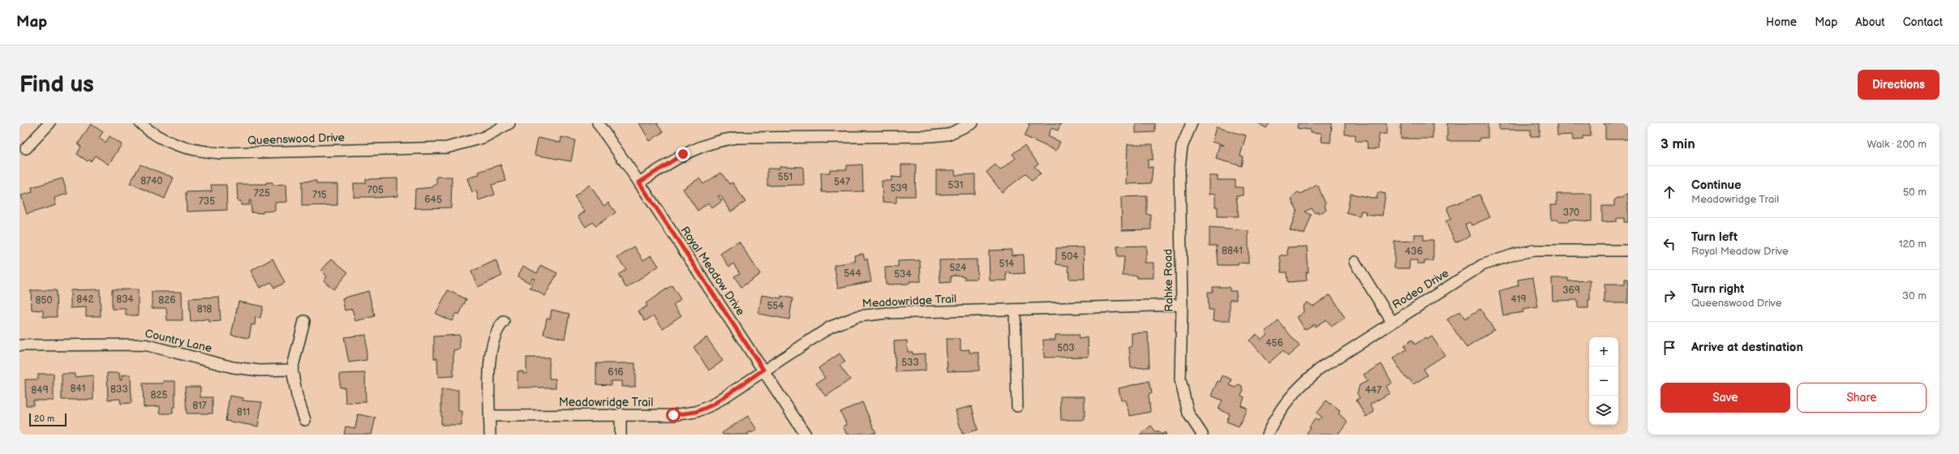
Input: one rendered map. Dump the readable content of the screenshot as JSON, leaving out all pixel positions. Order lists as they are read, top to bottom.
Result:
{
  "streets": {
    "street": [
      "Queenswood Drive",
      "Royal Meadow Drive",
      "Rahke Road",
      "Rodeo Drive",
      "Meadowridge Trail",
      "Country Lane"
    ]
  },
  "crossings": [
    ["Royal Meadow Drive", "Meadowridge Trail"],
    ["Rahke Road", "Meadowridge Trail"]
  ],
  "house_numbers": [
    "551",
    "8740",
    "547",
    "531",
    "539",
    "705",
    "725",
    "715",
    "645",
    "735",
    "370",
    "8841",
    "436",
    "504",
    "514",
    "524",
    "544",
    "534",
    "369",
    "842",
    "834",
    "419",
    "850",
    "826",
    "554",
    "818",
    "456",
    "503",
    "533",
    "616",
    "841",
    "833",
    "849",
    "447",
    "825",
    "817",
    "811"
  ],
  "scale_bar": "20 m",
  "page": {
    "header": "Map",
    "nav": [
      "Home",
      "Map",
      "About",
      "Contact"
    ],
    "buttons": [
      "Directions",
      ["Save", "Share"]
    ],
    "title": "Find us",
    "heading": ["3 min", "Walk · 200 m"],
    "list": [
      ["Continue", "Meadowridge Trail", "50 m"],
      ["Turn left", "Royal Meadow Drive", "120 m"],
      ["Turn right", "Queenswood Drive", "30 m"],
      "Arrive at destination"
    ],
    "map_buttons": ["+", "−"],
    "scale": "20 m"
  }
}
